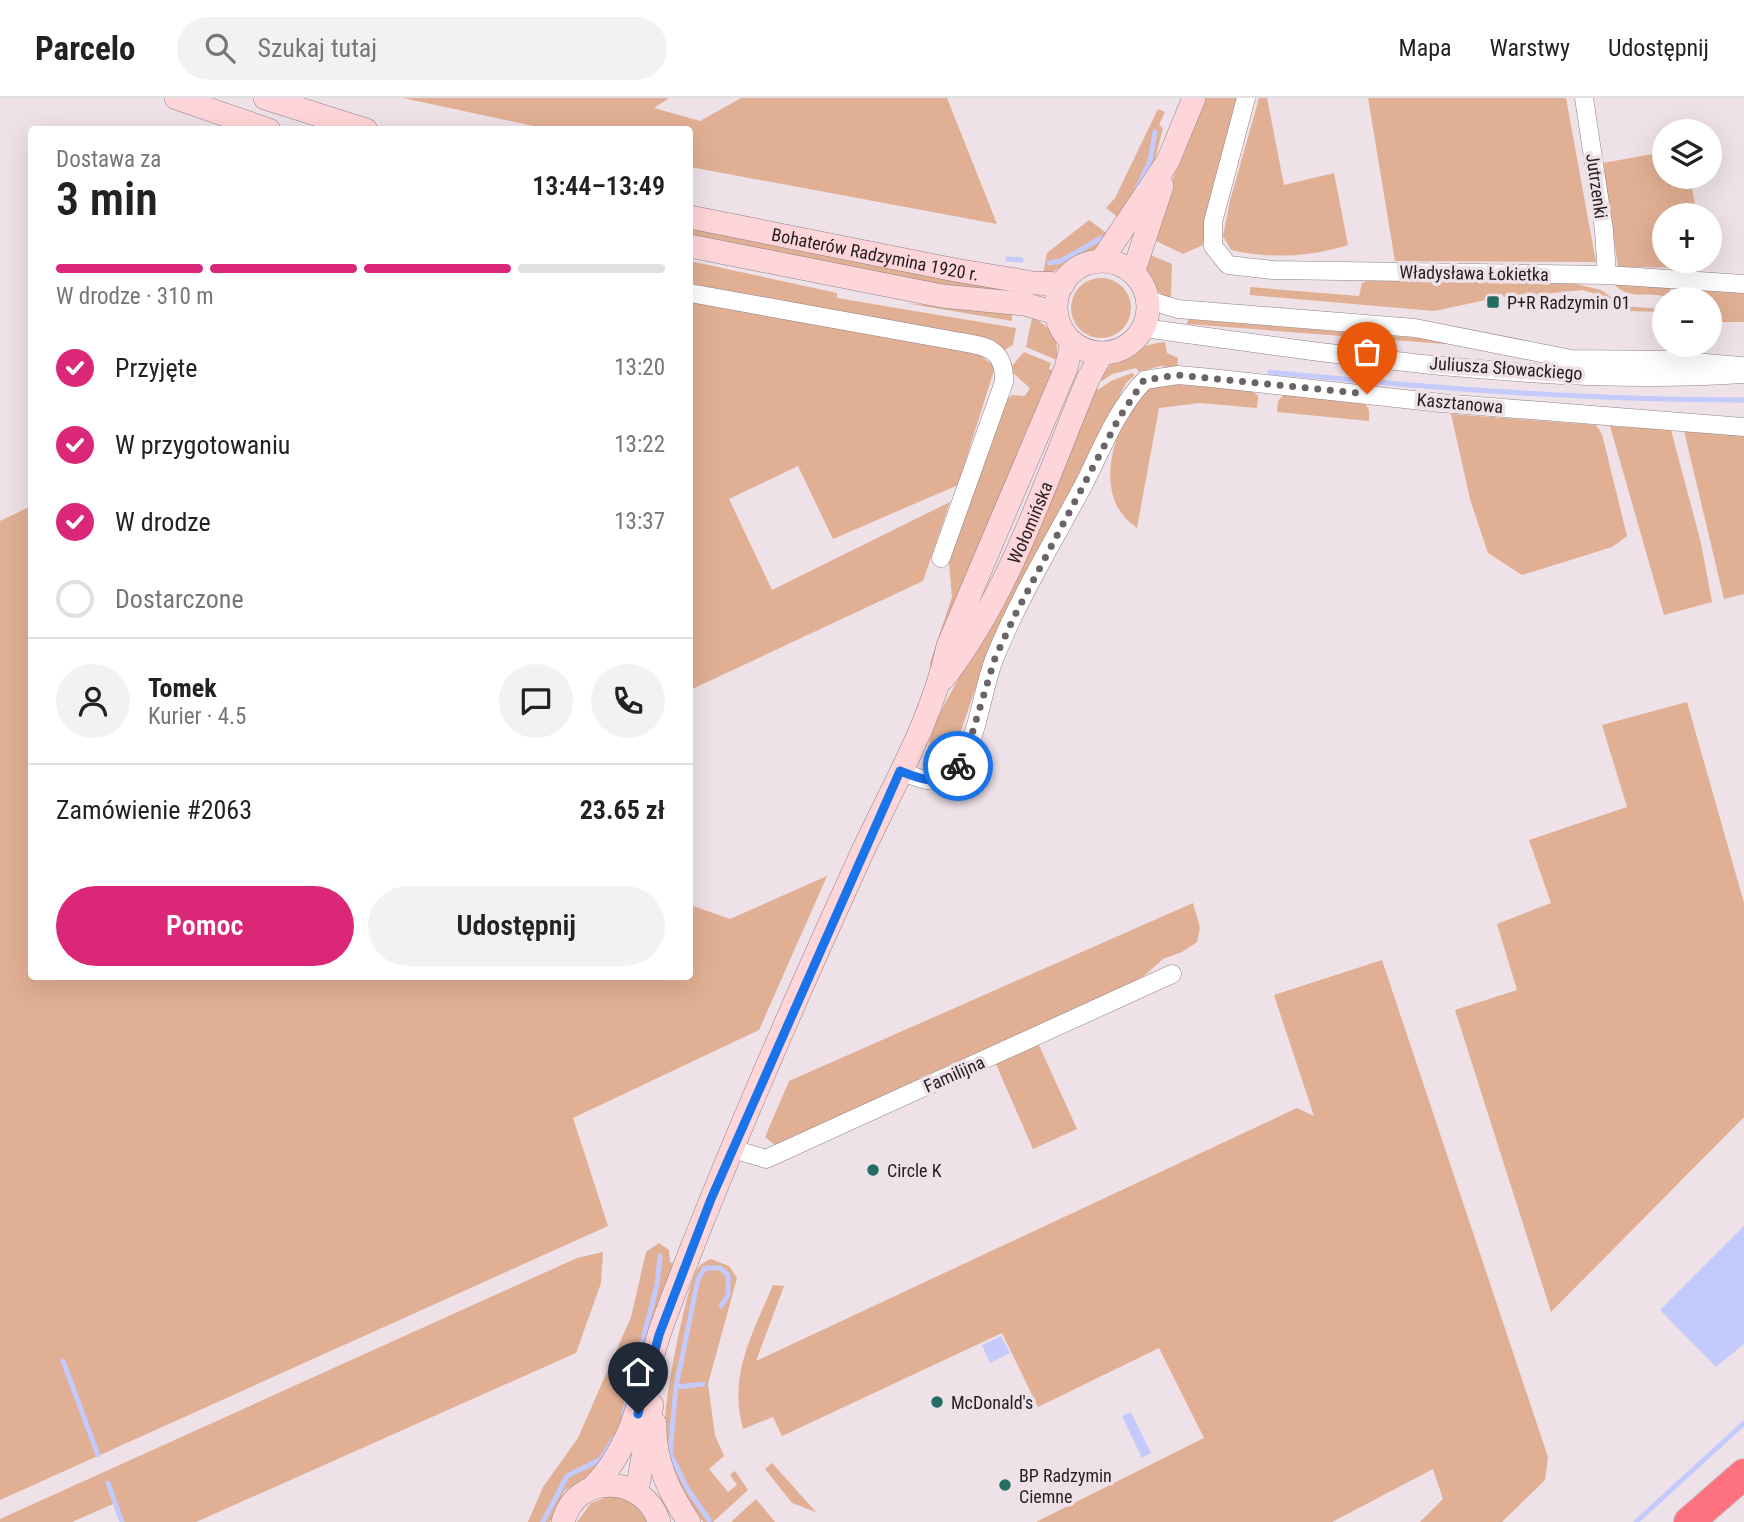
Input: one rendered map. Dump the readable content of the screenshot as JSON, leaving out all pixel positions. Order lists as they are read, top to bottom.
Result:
{
  "streets": {
    "main road": ["Bohaterów Radzymina 1920 r.", "Wołomińska"],
    "street": [
      "Jutrzenki",
      "Władysława Łokietka",
      "Juliusza Słowackiego",
      "Kasztanowa",
      "Familijna"
    ]
  },
  "crossings": [
    ["Jutrzenki", "Władysława Łokietka"],
    ["Bohaterów Radzymina 1920 r.", "Juliusza Słowackiego"],
    ["Bohaterów Radzymina 1920 r.", "Wołomińska"],
    ["Juliusza Słowackiego", "Wołomińska"],
    ["Kasztanowa", "Wołomińska"],
    ["Wołomińska", "Familijna"]
  ],
  "places": {
    "transit": ["P+R Radzymin 01"],
    "other": ["Circle K", "McDonald's", "BP Radzymin Ciemne"]
  },
  "page": {
    "header": "Parcelo",
    "search": "Szukaj tutaj",
    "nav": ["Mapa", "Warstwy", "Udostępnij"],
    "map_buttons": ["+", "−"],
    "heading": ["3 min", "Dostawa za", "13:44–13:49"],
    "panel": [
      "Tomek",
      "Kurier · 4.5",
      "Zamówienie #2063",
      "23.65 zł"
    ],
    "bar": "W drodze · 310 m",
    "list": [
      ["Przyjęte", "13:20"],
      ["W przygotowaniu", "13:22"],
      ["W drodze", "13:37"],
      "Dostarczone"
    ],
    "buttons": ["Pomoc", "Udostępnij"]
  }
}
